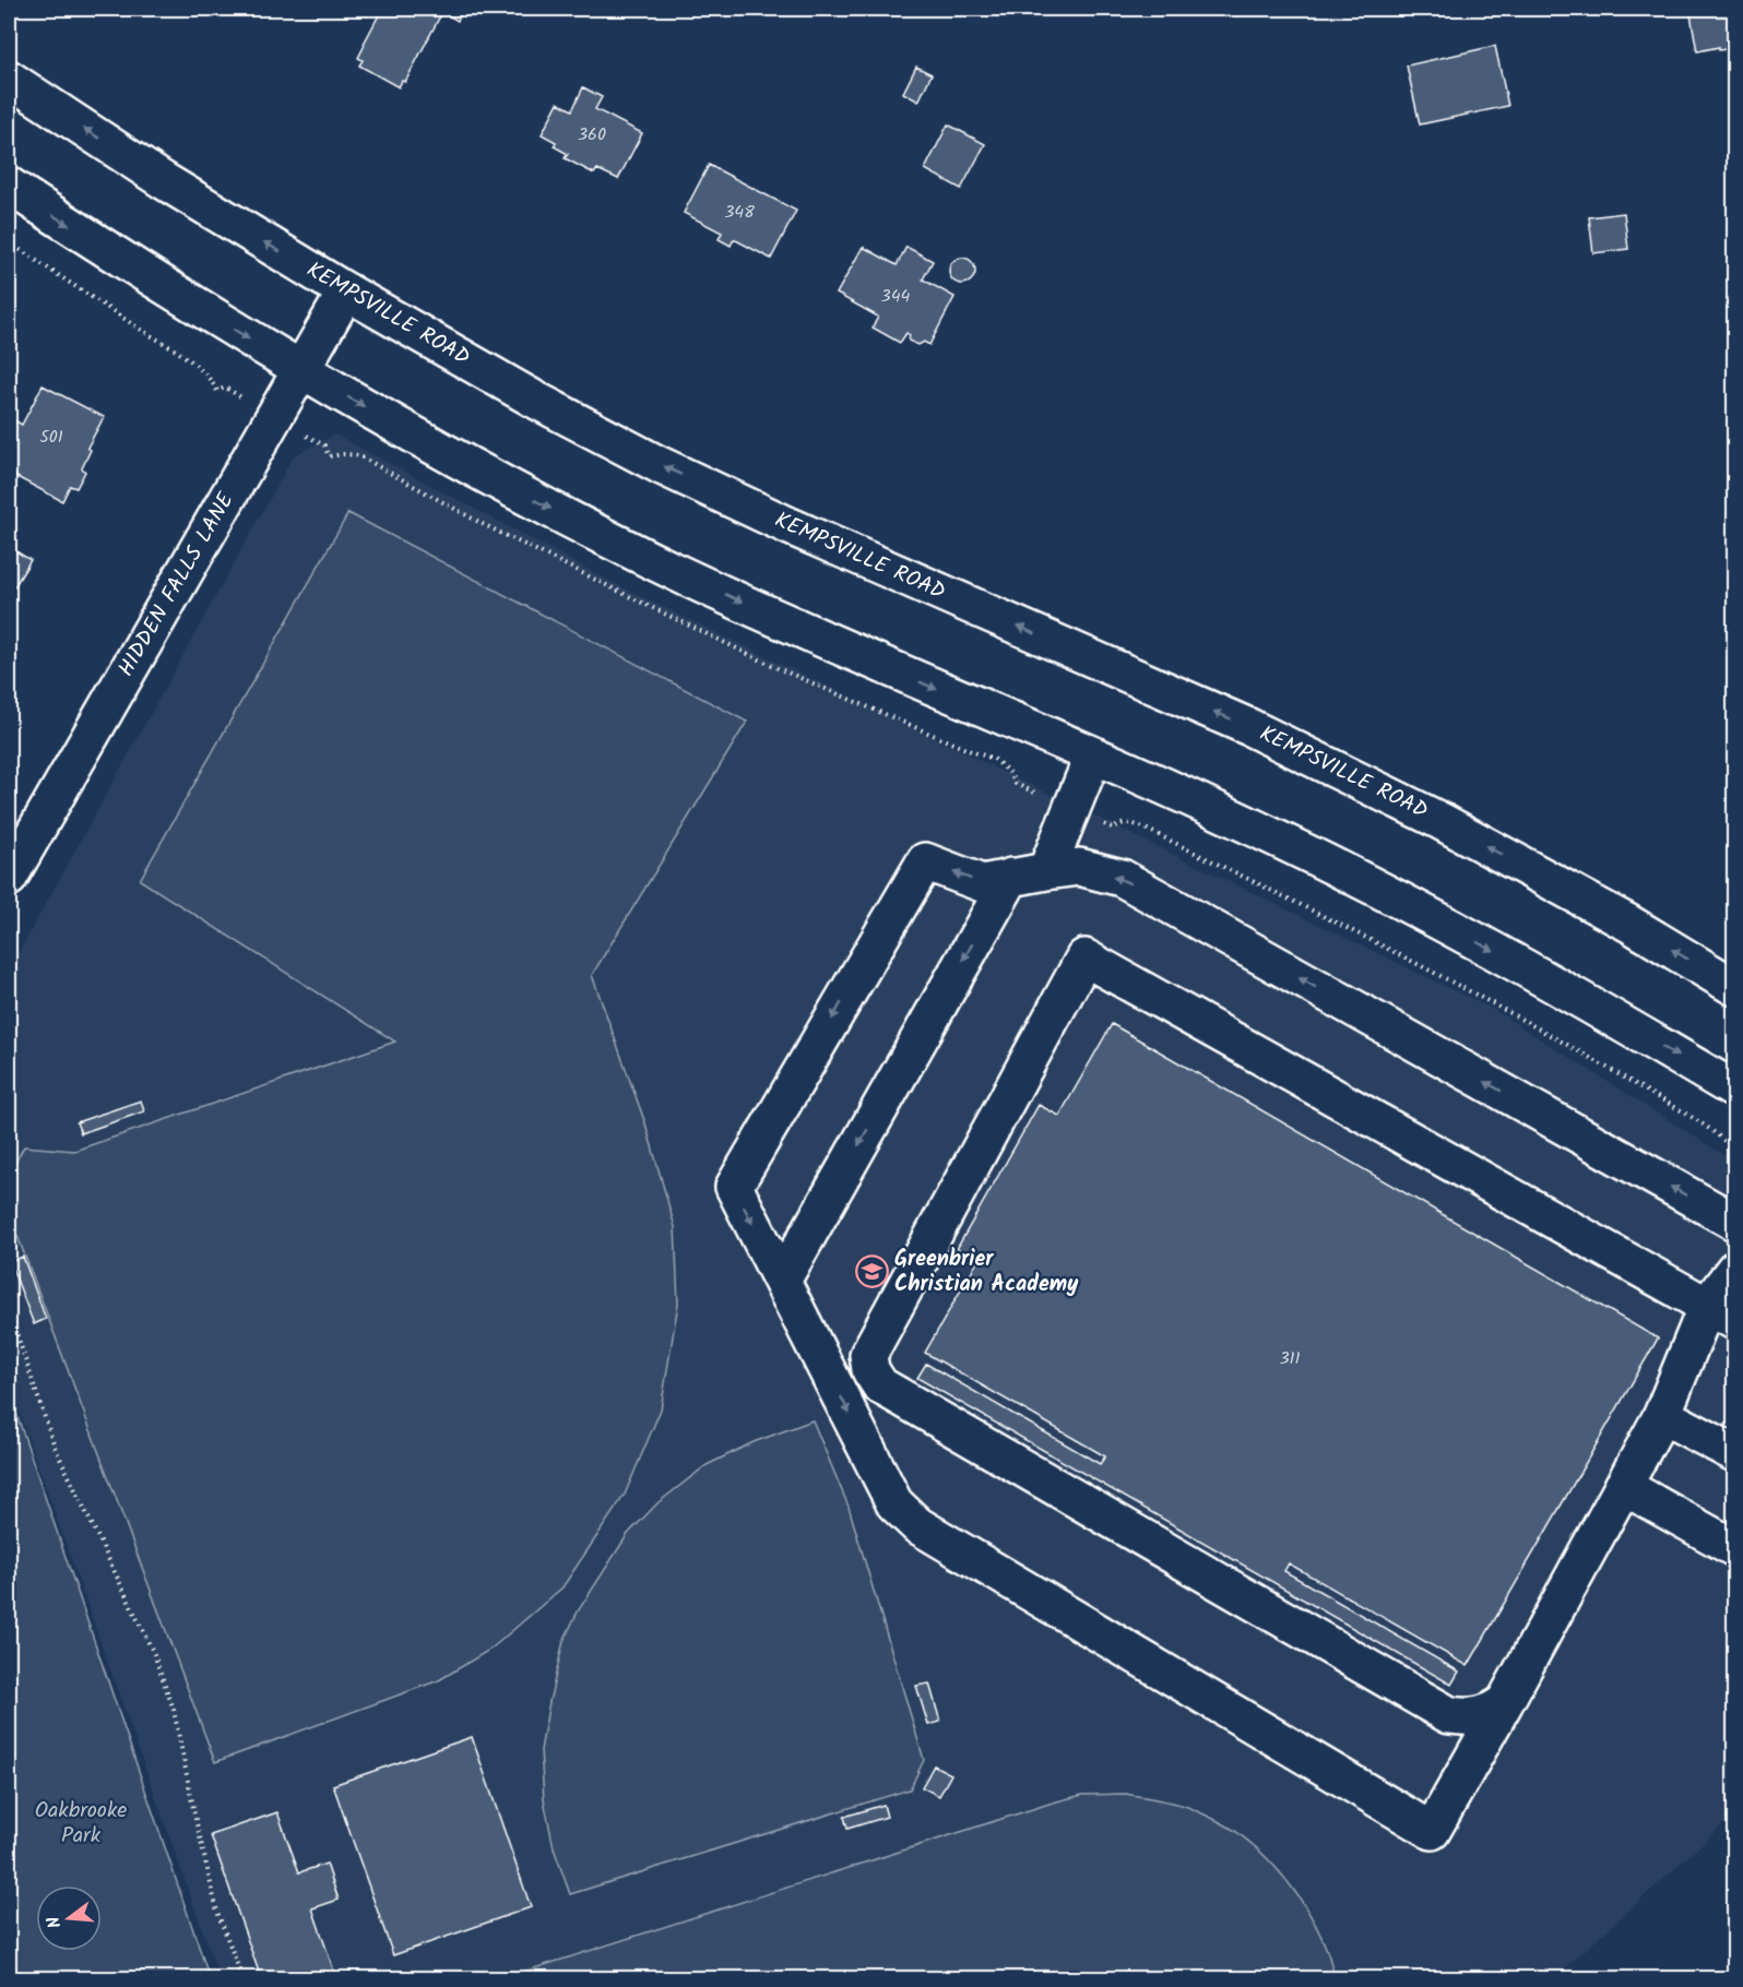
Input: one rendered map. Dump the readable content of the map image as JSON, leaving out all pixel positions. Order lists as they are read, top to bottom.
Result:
{
  "streets": {
    "main road": ["KEMPSVILLE ROAD", "HIDDEN FALLS LANE"]
  },
  "crossings": [
    ["KEMPSVILLE ROAD", "HIDDEN FALLS LANE"]
  ],
  "parks": ["Oakbrooke Park"],
  "places": {
    "school or university": ["Greenbrier Christian Academy"]
  },
  "house_numbers": [
    "360",
    "348",
    "344",
    "501",
    "311"
  ],
  "north": "left"
}
